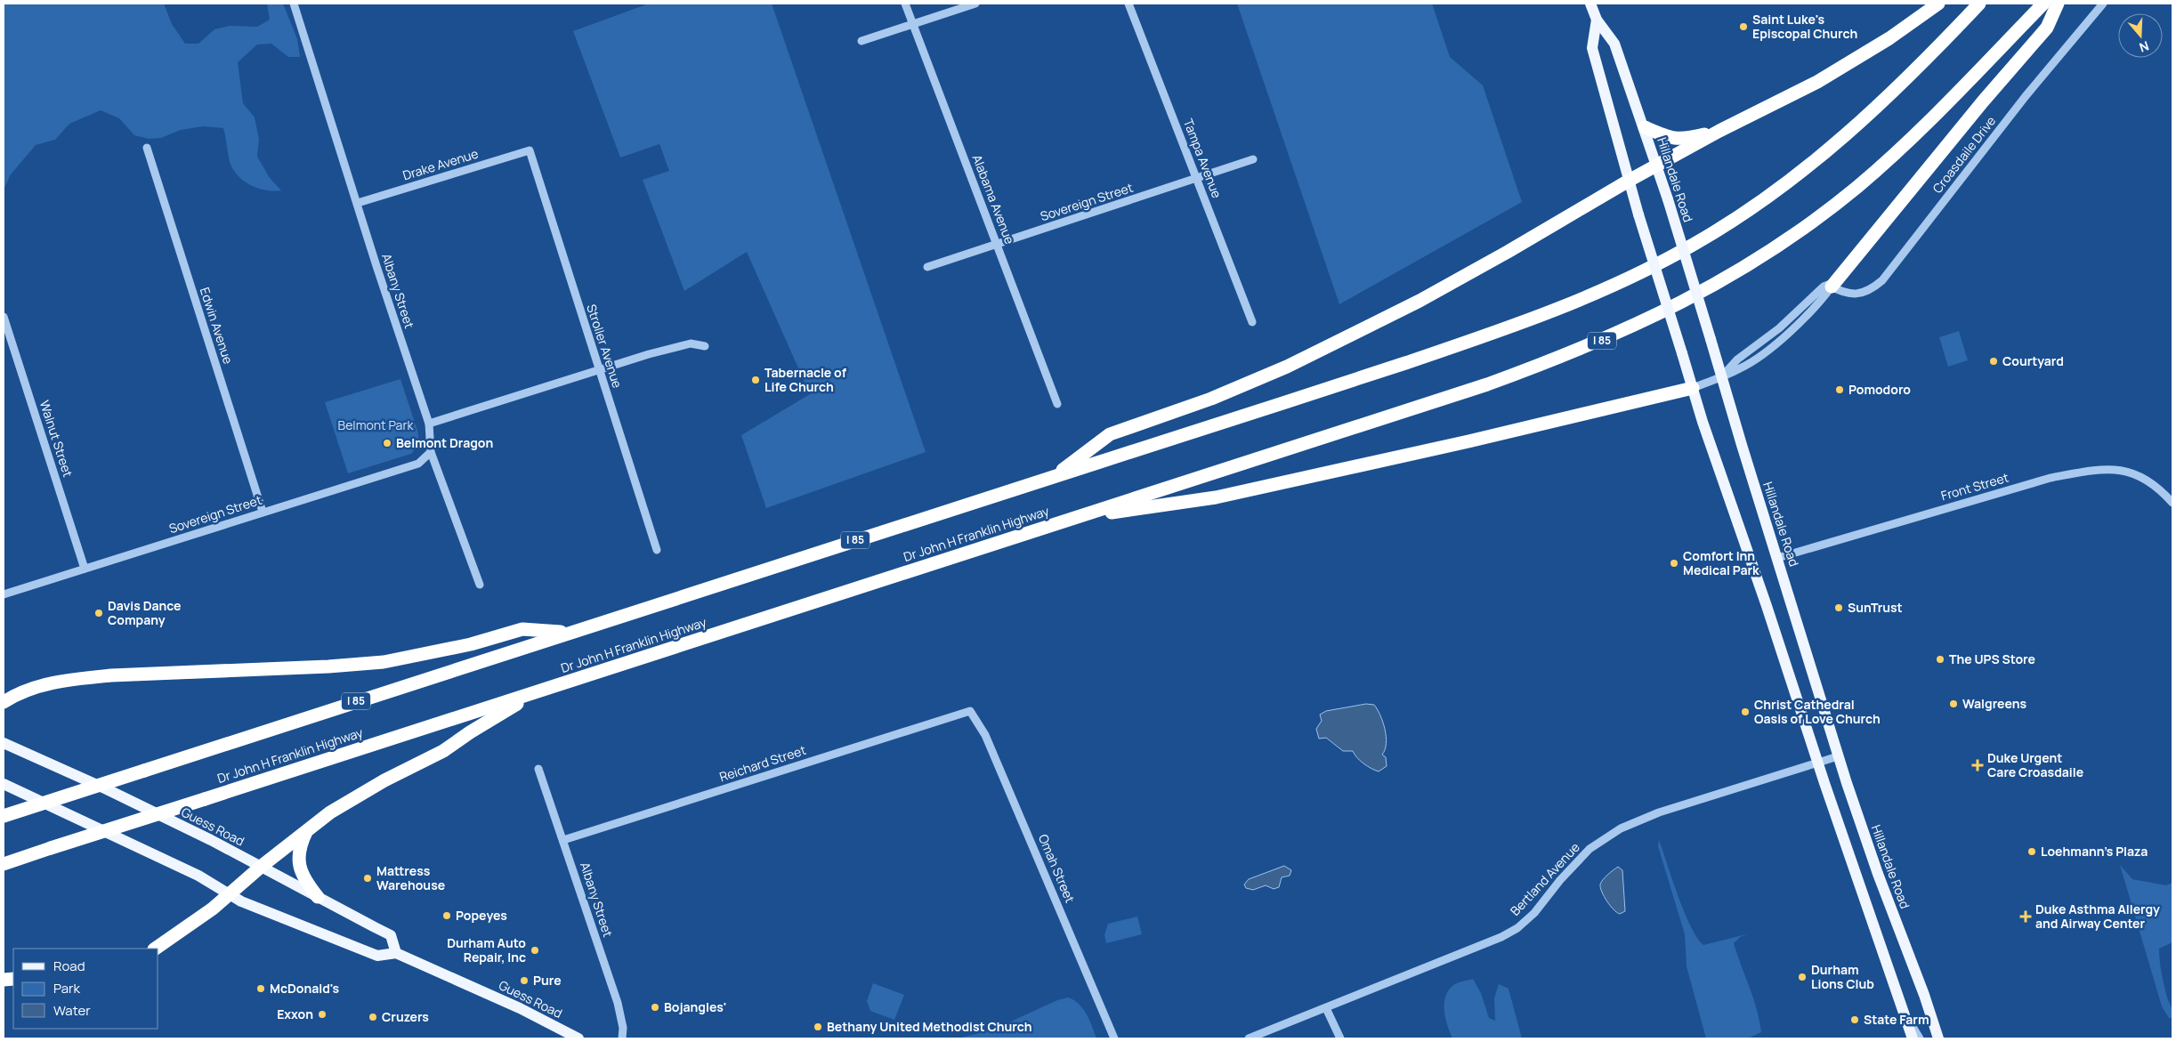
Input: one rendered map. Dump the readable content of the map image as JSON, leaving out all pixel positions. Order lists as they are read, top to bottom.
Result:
{
  "streets": {
    "highway": ["I 85", "Dr John H Franklin Highway"],
    "main road": ["Hillandale Road", "Guess Road"],
    "street": [
      "Croasdaile Drive",
      "Tampa Avenue",
      "Drake Avenue",
      "Alabama Avenue",
      "Sovereign Street",
      "Albany Street",
      "Edwin Avenue",
      "Stroller Avenue",
      "Walnut Street",
      "Front Street",
      "Reichard Street",
      "Omah Street",
      "Bertland Avenue"
    ]
  },
  "crossings": [
    ["Tampa Avenue", "Sovereign Street"],
    ["Drake Avenue", "Albany Street"],
    ["Drake Avenue", "Stroller Avenue"],
    ["Hillandale Road", "Front Street"],
    ["Hillandale Road", "Bertland Avenue"],
    ["Alabama Avenue", "Sovereign Street"],
    ["Sovereign Street", "Albany Street"],
    ["Sovereign Street", "Edwin Avenue"],
    ["Sovereign Street", "Walnut Street"],
    ["Albany Street", "Reichard Street"],
    ["I 85", "Dr John H Franklin Highway"],
    ["Reichard Street", "Omah Street"]
  ],
  "parks": ["Belmont Park"],
  "places": {
    "other": [
      "Saint Luke's Episcopal Church",
      "Courtyard",
      "Tabernacle of Life Church",
      "Pomodoro",
      "Belmont Dragon",
      "Comfort Inn Medical Park",
      "SunTrust",
      "Davis Dance Company",
      "The UPS Store",
      "Walgreens",
      "Christ Cathedral Oasis of Love Church",
      "Loehmann's Plaza",
      "Mattress Warehouse",
      "Popeyes",
      "Durham Auto Repair, Inc",
      "Durham Lions Club",
      "Pure",
      "McDonald's",
      "Bojangles'",
      "Exxon",
      "Cruzers",
      "State Farm",
      "Bethany United Methodist Church"
    ],
    "health": ["Duke Urgent Care Croasdaile", "Duke Asthma Allergy and Airway Center"]
  },
  "legend": ["Road", "Park", "Water"],
  "north": "bottom"
}
